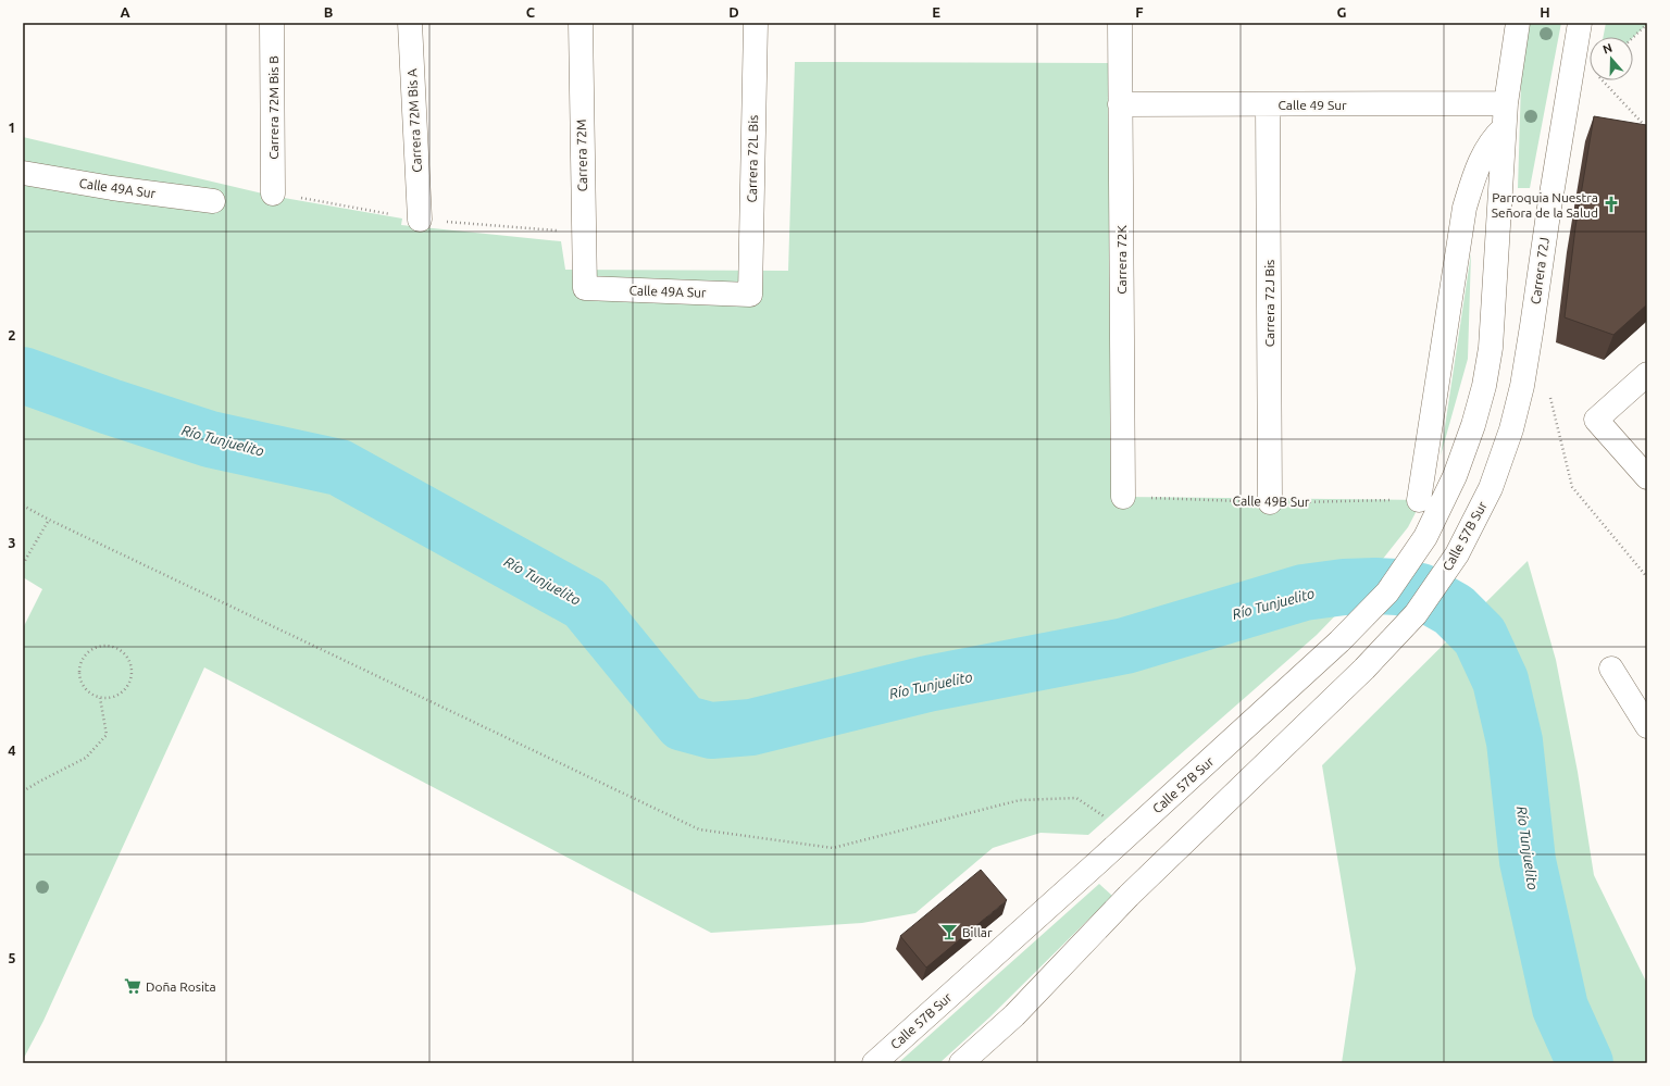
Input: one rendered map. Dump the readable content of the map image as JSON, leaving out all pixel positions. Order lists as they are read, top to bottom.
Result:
{
  "streets": {
    "street": [
      "Calle 49 Sur",
      "Carrera 72M Bis B",
      "Carrera 72M Bis A",
      "Carrera 72M",
      "Carrera 72L Bis",
      "Calle 49A Sur",
      "Carrera 72K",
      "Carrera 72J",
      "Carrera 72J Bis",
      "Calle 57B Sur"
    ],
    "path": ["Calle 49B Sur"]
  },
  "crossings": [
    ["Calle 49 Sur", "Carrera 72K"],
    ["Calle 49 Sur", "Carrera 72J Bis"],
    ["Carrera 72M", "Calle 49A Sur"],
    ["Carrera 72L Bis", "Calle 49A Sur"],
    ["Carrera 72K", "Calle 49B Sur"],
    ["Carrera 72J", "Calle 57B Sur"],
    ["Carrera 72J Bis", "Calle 49B Sur"]
  ],
  "water": ["Río Tunjuelito"],
  "places": {
    "church": ["Parroquia Nuestra Señora de la Salud"],
    "bar": ["Billar"],
    "supermarket": ["Doña Rosita"]
  },
  "north": "top",
  "grid": {
    "columns": [
      "A",
      "B",
      "C",
      "D",
      "E",
      "F",
      "G",
      "H"
    ],
    "rows": [
      "1",
      "2",
      "3",
      "4",
      "5"
    ]
  }
}
